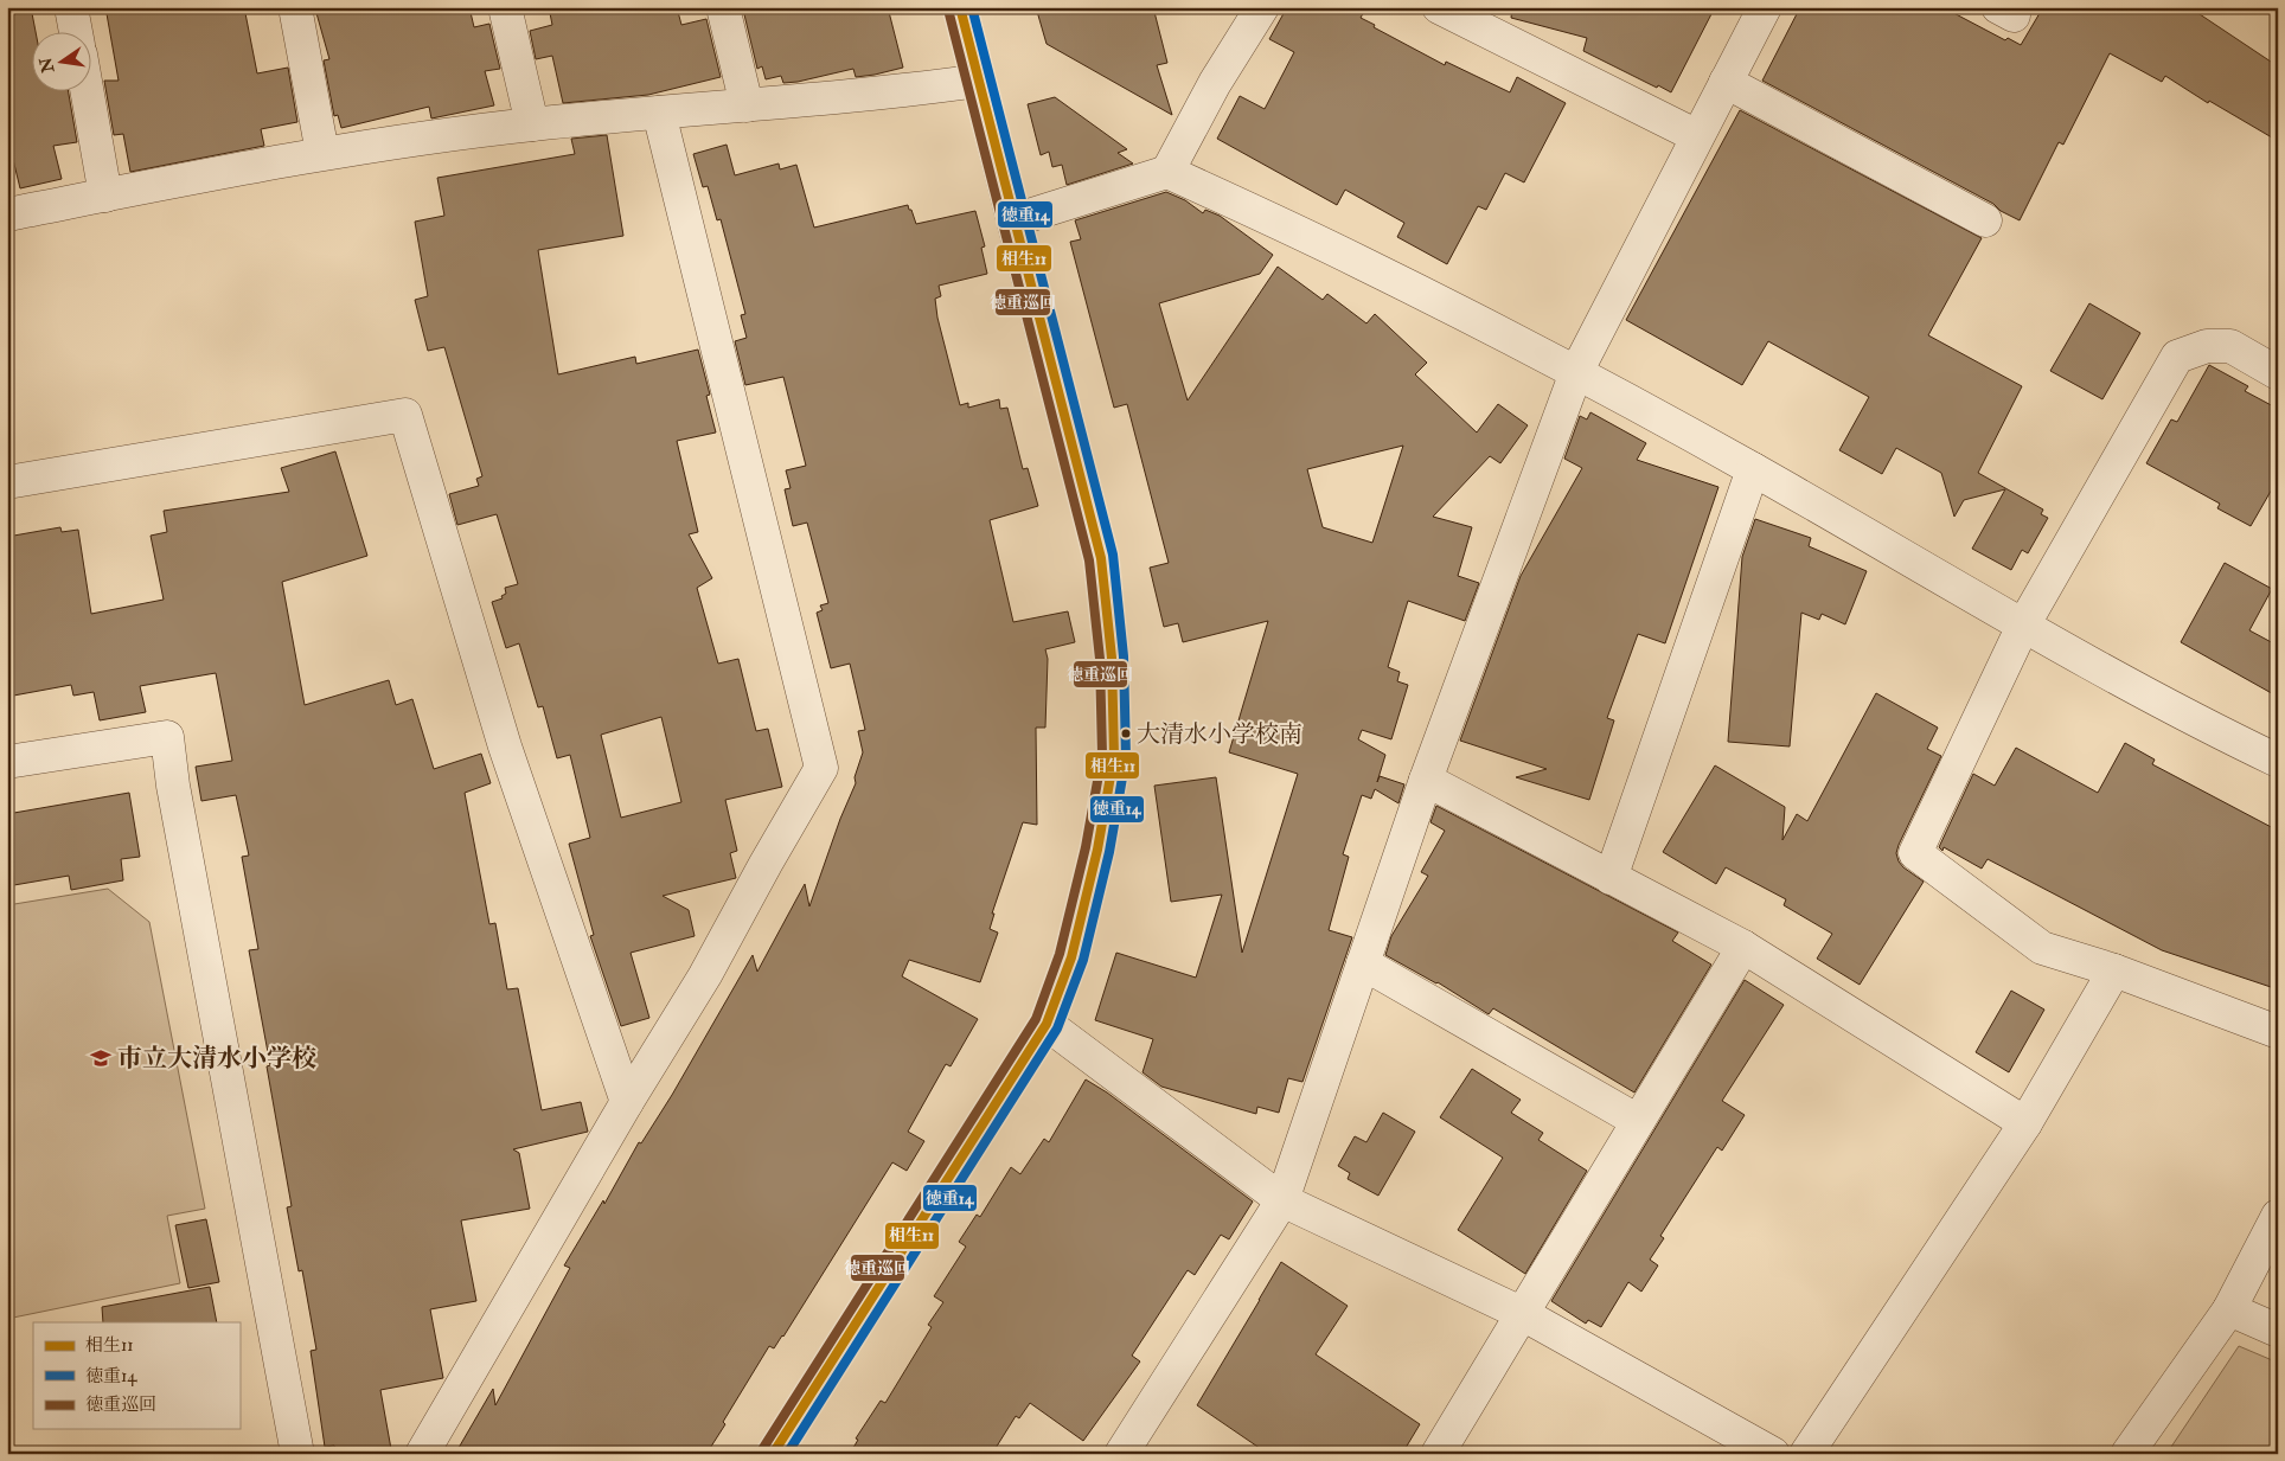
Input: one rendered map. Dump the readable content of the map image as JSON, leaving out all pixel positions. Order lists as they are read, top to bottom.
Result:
{
  "places": {
    "other": ["大清水小学校南"],
    "school or university": ["市立大清水小学校"]
  },
  "lines": ["transit line 相生11", "transit line 徳重14", "transit line 徳重巡回"],
  "legend": ["相生11", "徳重14", "徳重巡回"],
  "north": "left"
}
